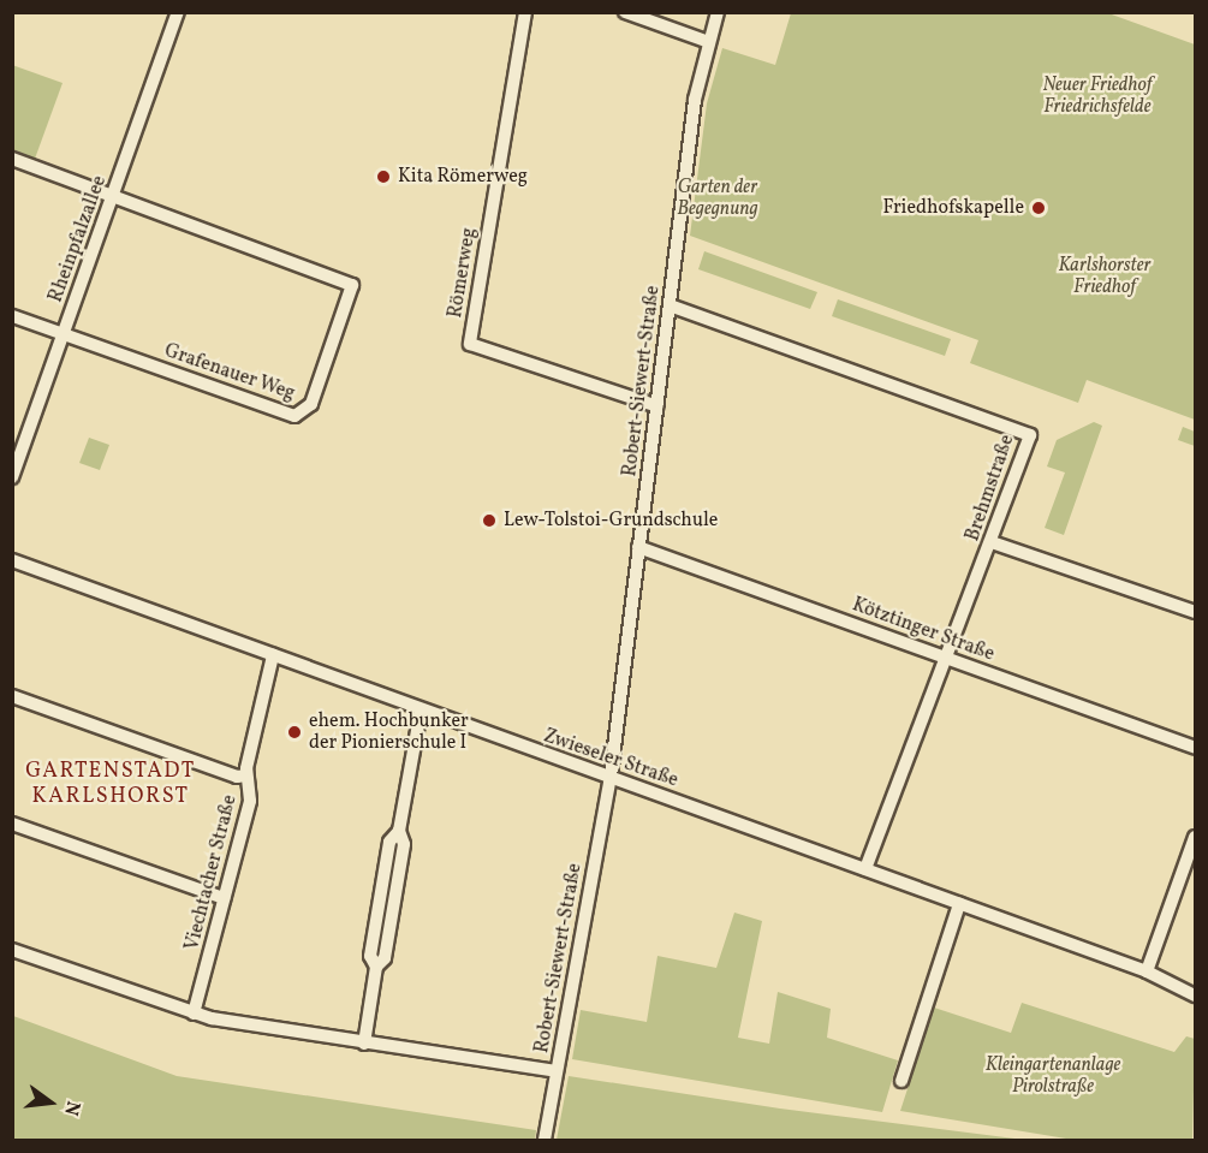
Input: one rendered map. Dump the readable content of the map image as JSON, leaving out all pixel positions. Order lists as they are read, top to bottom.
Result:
{
  "streets": {
    "street": [
      "Rheinpfalzallee",
      "Römerweg",
      "Grafenauer Weg",
      "Robert-Siewert-Straße",
      "Brehmstraße",
      "Kötztinger Straße",
      "Zwieseler Straße",
      "Viechtacher Straße"
    ]
  },
  "crossings": [
    ["Rheinpfalzallee", "Grafenauer Weg"],
    ["Römerweg", "Robert-Siewert-Straße"],
    ["Robert-Siewert-Straße", "Brehmstraße"],
    ["Robert-Siewert-Straße", "Kötztinger Straße"],
    ["Robert-Siewert-Straße", "Zwieseler Straße"],
    ["Brehmstraße", "Kötztinger Straße"],
    ["Brehmstraße", "Zwieseler Straße"],
    ["Zwieseler Straße", "Viechtacher Straße"]
  ],
  "districts": ["GARTENSTADT KARLSHORST"],
  "parks": [
    "Neuer Friedhof Friedrichsfelde",
    "Garten der Begegnung",
    "Karlshorster Friedhof",
    "Kleingartenanlage Pirolstraße"
  ],
  "places": [
    "Kita Römerweg",
    "Friedhofskapelle",
    "Lew-Tolstoi-Grundschule",
    "ehem. Hochbunker der Pionierschule I"
  ],
  "north": "right"
}
